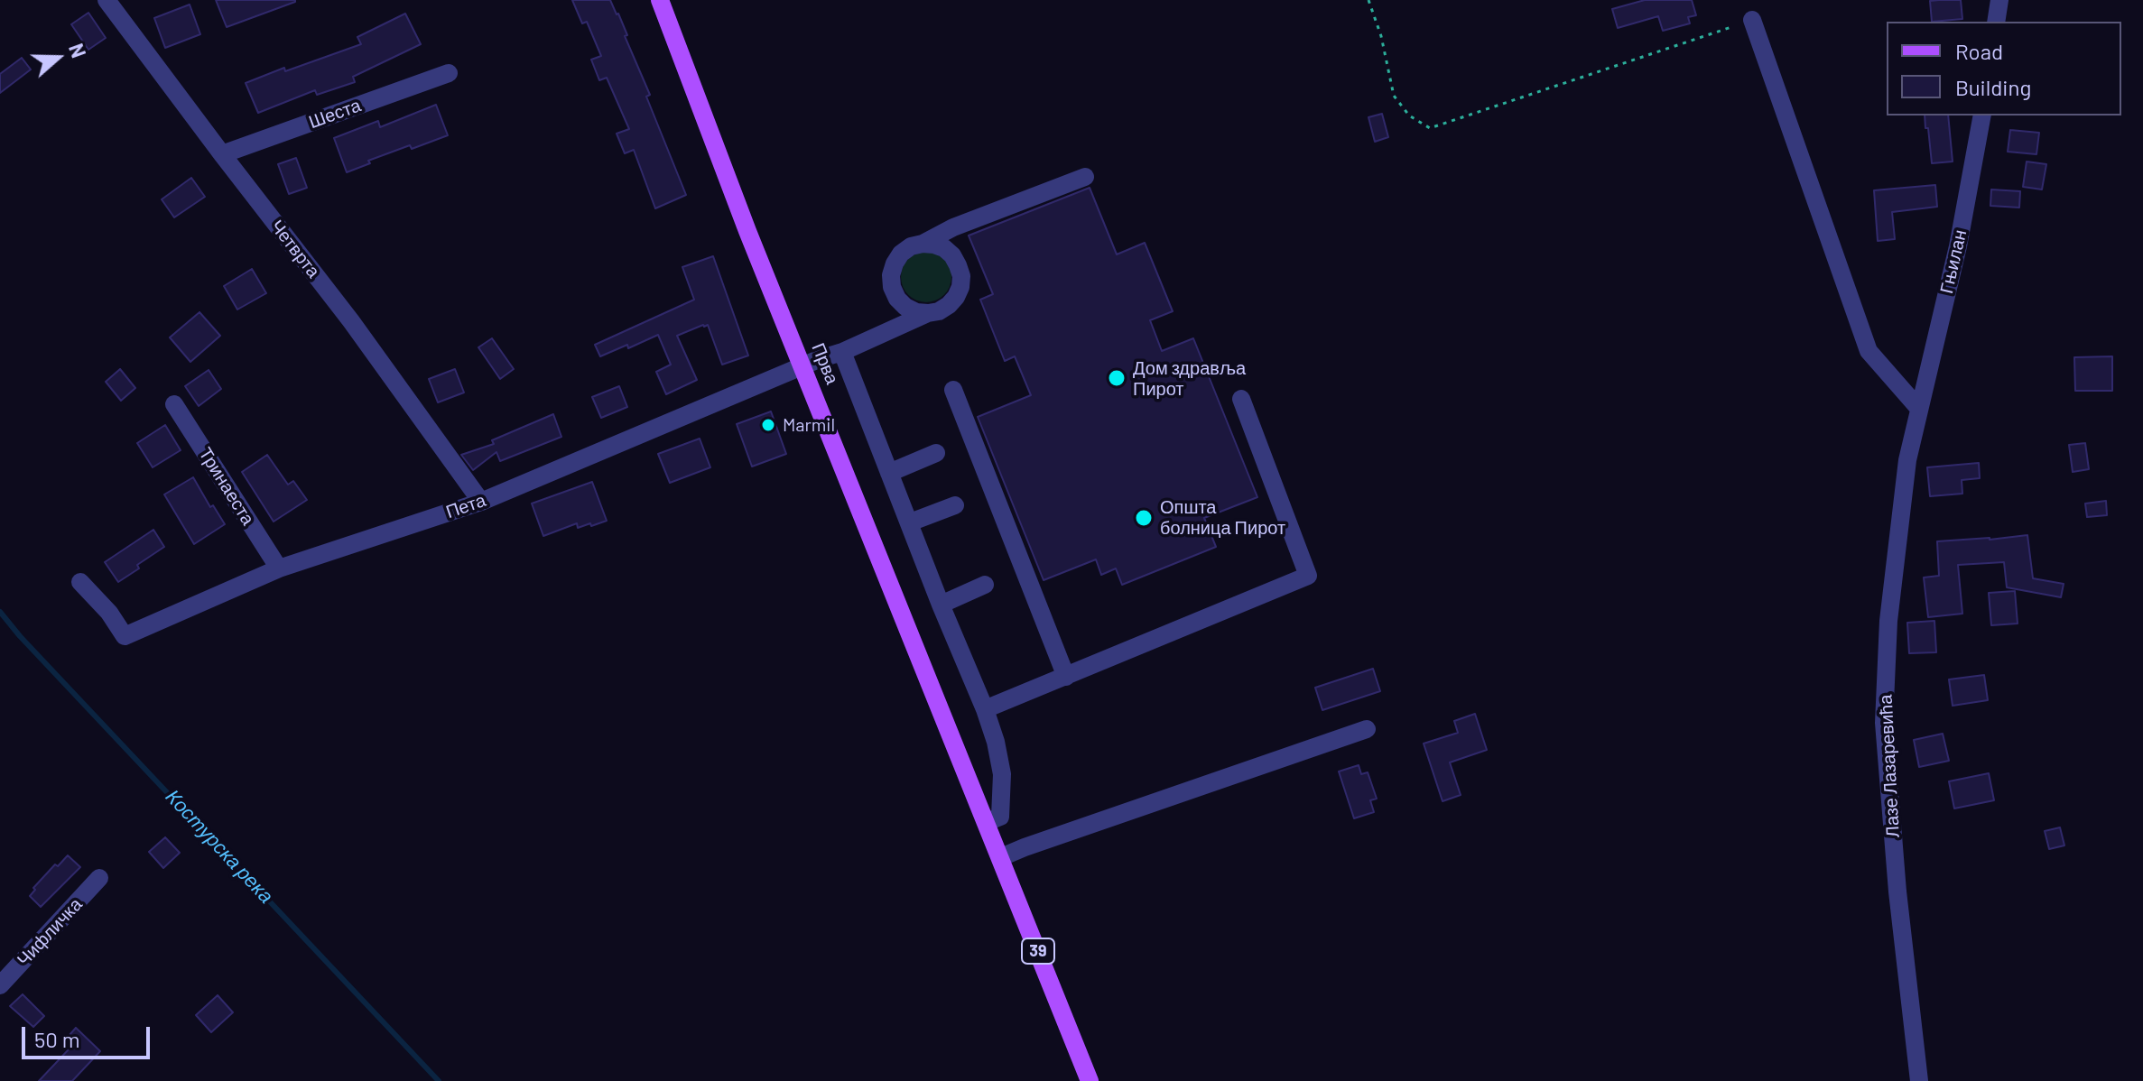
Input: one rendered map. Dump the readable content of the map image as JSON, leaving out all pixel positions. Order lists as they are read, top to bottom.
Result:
{
  "streets": {
    "main road": ["Прва", "39"],
    "street": [
      "Шеста",
      "Четврта",
      "Гњилан",
      "Тринаеста",
      "Пета",
      "Лазе Лазаревића",
      "Чифличка"
    ]
  },
  "crossings": [
    ["Шеста", "Четврта"],
    ["Четврта", "Пета"],
    ["Гњилан", "Лазе Лазаревића"],
    ["Прва", "Пета"],
    ["Прва", "39"],
    ["Тринаеста", "Пета"]
  ],
  "water": ["Костурска река"],
  "places": ["Дом здравља Пирот", "Marmil", "Општа болница Пирот"],
  "legend": ["Road", "Building"],
  "scale_bar": "50 m",
  "north": "right"
}
